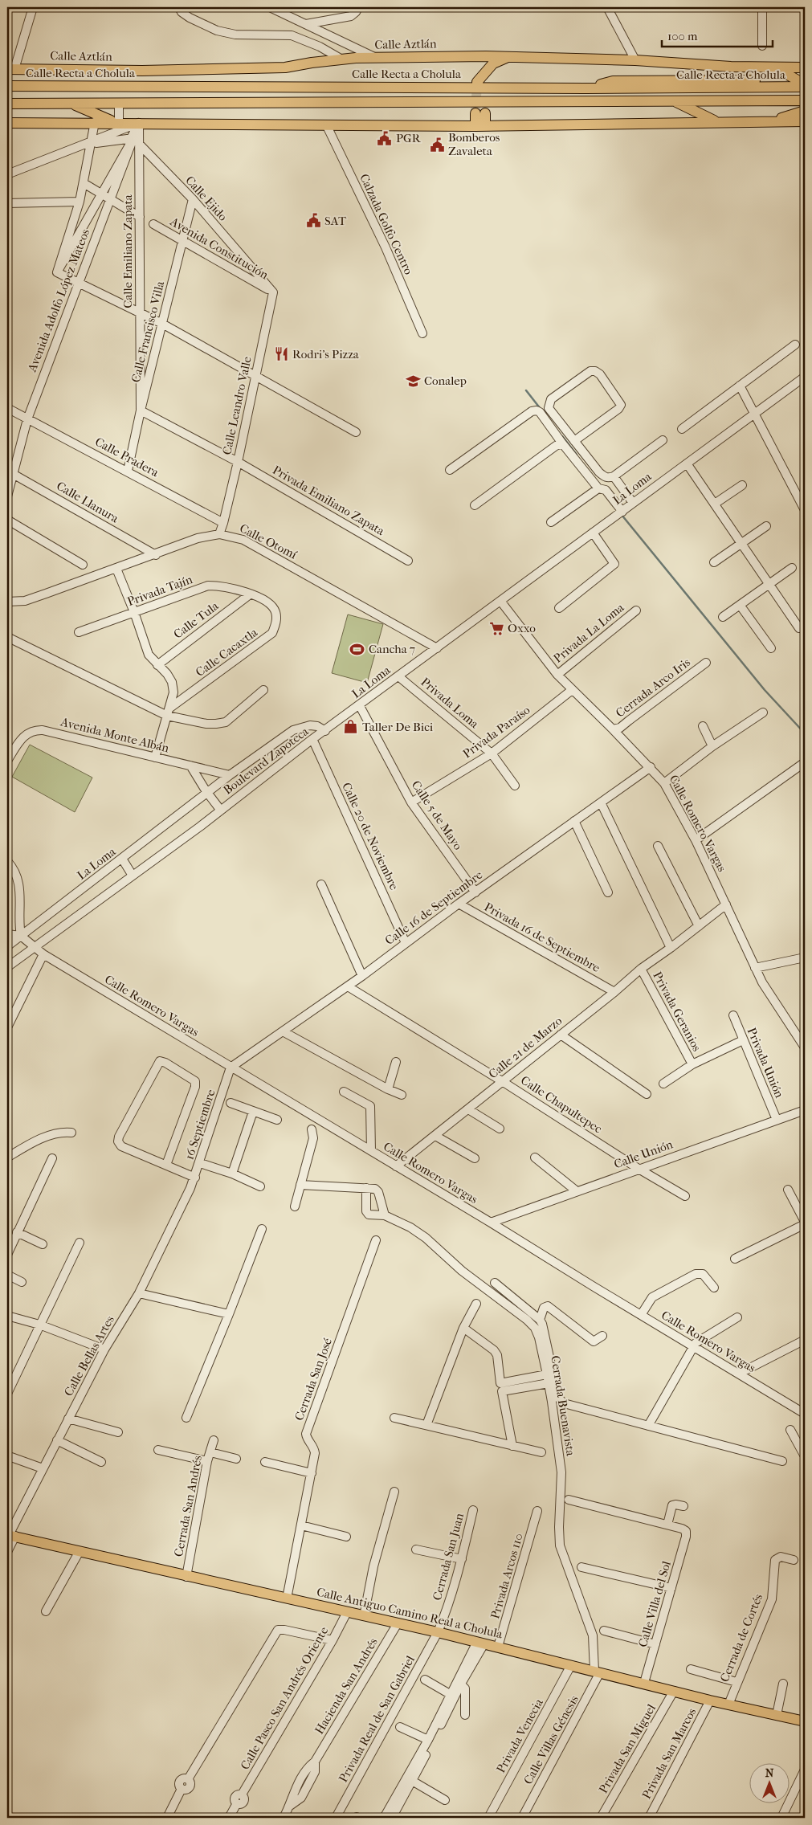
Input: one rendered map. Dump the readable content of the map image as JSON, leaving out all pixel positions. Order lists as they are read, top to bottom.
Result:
{
  "streets": {
    "main road": ["Calle Aztlán", "Calle Recta a Cholula", "Calle Antiguo Camino Real a Cholula"],
    "street": [
      "Calle Ejido",
      "Calzada Golfo Centro",
      "Avenida Constitución",
      "Calle Emiliano Zapata",
      "Avenida Adolfo López Mateos",
      "Calle Francisco Villa",
      "Calle Leandro Valle",
      "Calle Pradera",
      "La Loma",
      "Privada Emiliano Zapata",
      "Calle Llanura",
      "Calle Otomí",
      "Privada Tajín",
      "Calle Tula",
      "Privada La Loma",
      "Calle Cacaxtla",
      "Cerrada Arco Iris",
      "Privada Loma",
      "Privada Paraíso",
      "Avenida Monte Albán",
      "Boulevard Zapoteca",
      "Calle 5 de Mayo",
      "Calle Romero Vargas",
      "Calle 20 de Noviembre",
      "Calle 16 de Septiembre",
      "Privada 16 de Septiembre",
      "Privada Geranios",
      "Calle 21 de Marzo",
      "Privada Unión",
      "Calle Chapultepec",
      "16 Septiembre",
      "Calle Unión",
      "Calle Bellas Artes",
      "Cerrada San José",
      "Cerrada Buenavista",
      "Cerrada San Andrés",
      "Cerrada San Juan",
      "Privada Arcos 110",
      "Calle Villa del Sol",
      "Cerrada de Cortés",
      "Hacienda San Andrés",
      "Calle Paseo San Andrés Oriente",
      "Privada Real de San Gabriel",
      "Privada Venecia",
      "Calle Villas Génesis",
      "Privada San Miguel",
      "Privada San Marcos"
    ]
  },
  "crossings": [
    ["Calle Ejido", "Avenida Constitución"],
    ["Calle Ejido", "Calle Emiliano Zapata"],
    ["Calle Ejido", "Avenida Adolfo López Mateos"],
    ["Calle Ejido", "Calle Francisco Villa"],
    ["Calle Ejido", "Calle Leandro Valle"],
    ["Avenida Constitución", "Calle Francisco Villa"],
    ["Avenida Constitución", "Calle Leandro Valle"],
    ["Calle Emiliano Zapata", "Avenida Adolfo López Mateos"],
    ["Calle Emiliano Zapata", "Calle Francisco Villa"],
    ["Avenida Adolfo López Mateos", "Calle Pradera"],
    ["Avenida Adolfo López Mateos", "Calle Llanura"],
    ["Calle Francisco Villa", "Calle Pradera"],
    ["Calle Leandro Valle", "Calle Pradera"],
    ["Calle Leandro Valle", "Privada Emiliano Zapata"],
    ["La Loma", "Calle Otomí"],
    ["La Loma", "Privada Loma"],
    ["La Loma", "Avenida Monte Albán"],
    ["La Loma", "Boulevard Zapoteca"],
    ["La Loma", "Calle 5 de Mayo"],
    ["La Loma", "Calle Romero Vargas"],
    ["Calle Llanura", "Calle Otomí"],
    ["Privada Tajín", "Calle Tula"],
    ["Privada Tajín", "Calle Cacaxtla"],
    ["Calle Tula", "Calle Cacaxtla"],
    ["Privada La Loma", "Calle Romero Vargas"],
    ["Cerrada Arco Iris", "Calle Romero Vargas"],
    ["Privada Loma", "Privada Paraíso"],
    ["Privada Paraíso", "Calle 5 de Mayo"],
    ["Privada Paraíso", "Calle Romero Vargas"],
    ["Boulevard Zapoteca", "Calle Romero Vargas"],
    ["Boulevard Zapoteca", "Calle 20 de Noviembre"],
    ["Calle 5 de Mayo", "Calle 16 de Septiembre"],
    ["Calle Romero Vargas", "Calle 16 de Septiembre"],
    ["Calle Romero Vargas", "Calle 21 de Marzo"],
    ["Calle Romero Vargas", "16 Septiembre"],
    ["Calle Romero Vargas", "Calle Unión"],
    ["Calle 20 de Noviembre", "Calle 16 de Septiembre"],
    ["Calle 16 de Septiembre", "Privada 16 de Septiembre"],
    ["Calle 16 de Septiembre", "Calle Chapultepec"],
    ["Calle 16 de Septiembre", "16 Septiembre"],
    ["Privada 16 de Septiembre", "Calle 21 de Marzo"],
    ["Privada Geranios", "Calle 21 de Marzo"],
    ["Calle 21 de Marzo", "Calle Chapultepec"],
    ["Privada Unión", "Calle Unión"],
    ["Calle Chapultepec", "Calle Unión"],
    ["16 Septiembre", "Calle Bellas Artes"],
    ["Calle Bellas Artes", "Calle Antiguo Camino Real a Cholula"],
    ["Cerrada San José", "Calle Antiguo Camino Real a Cholula"],
    ["Cerrada Buenavista", "Calle Antiguo Camino Real a Cholula"],
    ["Cerrada Buenavista", "Calle Villas Génesis"],
    ["Cerrada San Andrés", "Calle Antiguo Camino Real a Cholula"],
    ["Cerrada San Juan", "Calle Antiguo Camino Real a Cholula"],
    ["Cerrada San Juan", "Privada Real de San Gabriel"],
    ["Privada Arcos 110", "Calle Antiguo Camino Real a Cholula"],
    ["Calle Villa del Sol", "Calle Antiguo Camino Real a Cholula"],
    ["Calle Antiguo Camino Real a Cholula", "Cerrada de Cortés"],
    ["Calle Antiguo Camino Real a Cholula", "Hacienda San Andrés"],
    ["Calle Antiguo Camino Real a Cholula", "Calle Paseo San Andrés Oriente"],
    ["Calle Antiguo Camino Real a Cholula", "Privada Real de San Gabriel"],
    ["Calle Antiguo Camino Real a Cholula", "Privada Venecia"],
    ["Calle Antiguo Camino Real a Cholula", "Calle Villas Génesis"],
    ["Calle Antiguo Camino Real a Cholula", "Privada San Miguel"],
    ["Calle Antiguo Camino Real a Cholula", "Privada San Marcos"]
  ],
  "places": {
    "public building": ["PGR", "Bomberos Zavaleta", "SAT"],
    "restaurant": ["Rodri's Pizza"],
    "school or university": ["Conalep"],
    "supermarket": ["Oxxo"],
    "sports": ["Cancha 7"],
    "shop": ["Taller De Bici"]
  },
  "scale_bar": "100 m",
  "north": "top"
}
